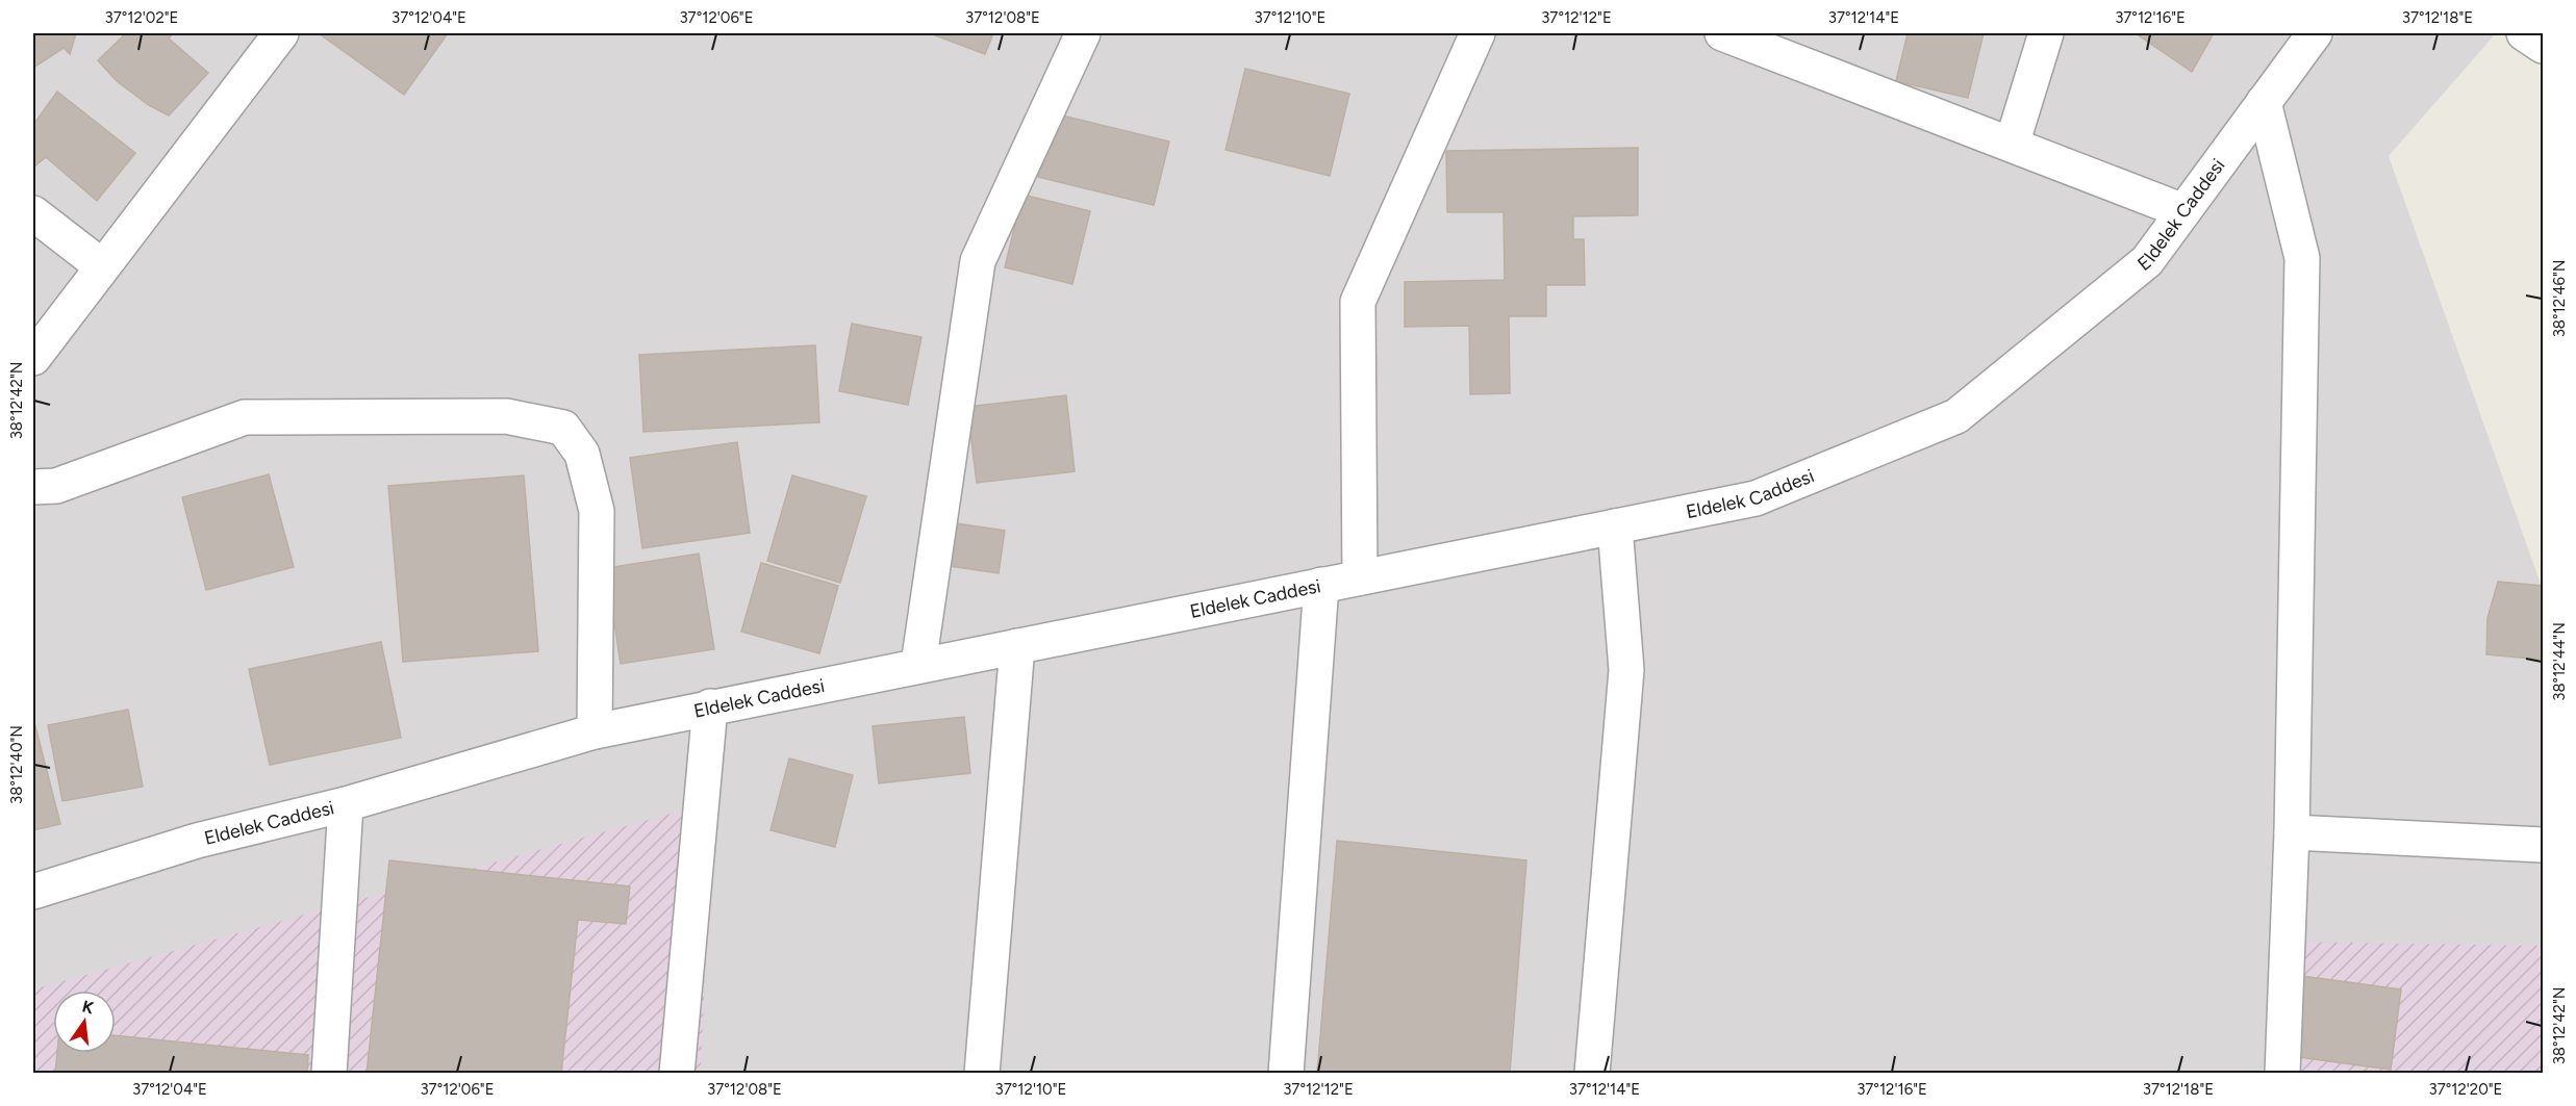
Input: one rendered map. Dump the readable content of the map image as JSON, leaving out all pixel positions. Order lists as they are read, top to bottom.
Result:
{
  "streets": {
    "street": ["Eldelek Caddesi"]
  },
  "north": "top",
  "coordinates": [
    "37°12'02\"E",
    "37°12'04\"E",
    "37°12'06\"E",
    "37°12'08\"E",
    "37°12'10\"E",
    "37°12'12\"E",
    "37°12'14\"E",
    "37°12'16\"E",
    "37°12'18\"E",
    "38°12'46\"N",
    "38°12'42\"N",
    "38°12'44\"N",
    "38°12'40\"N",
    "37°12'20\"E"
  ]
}
